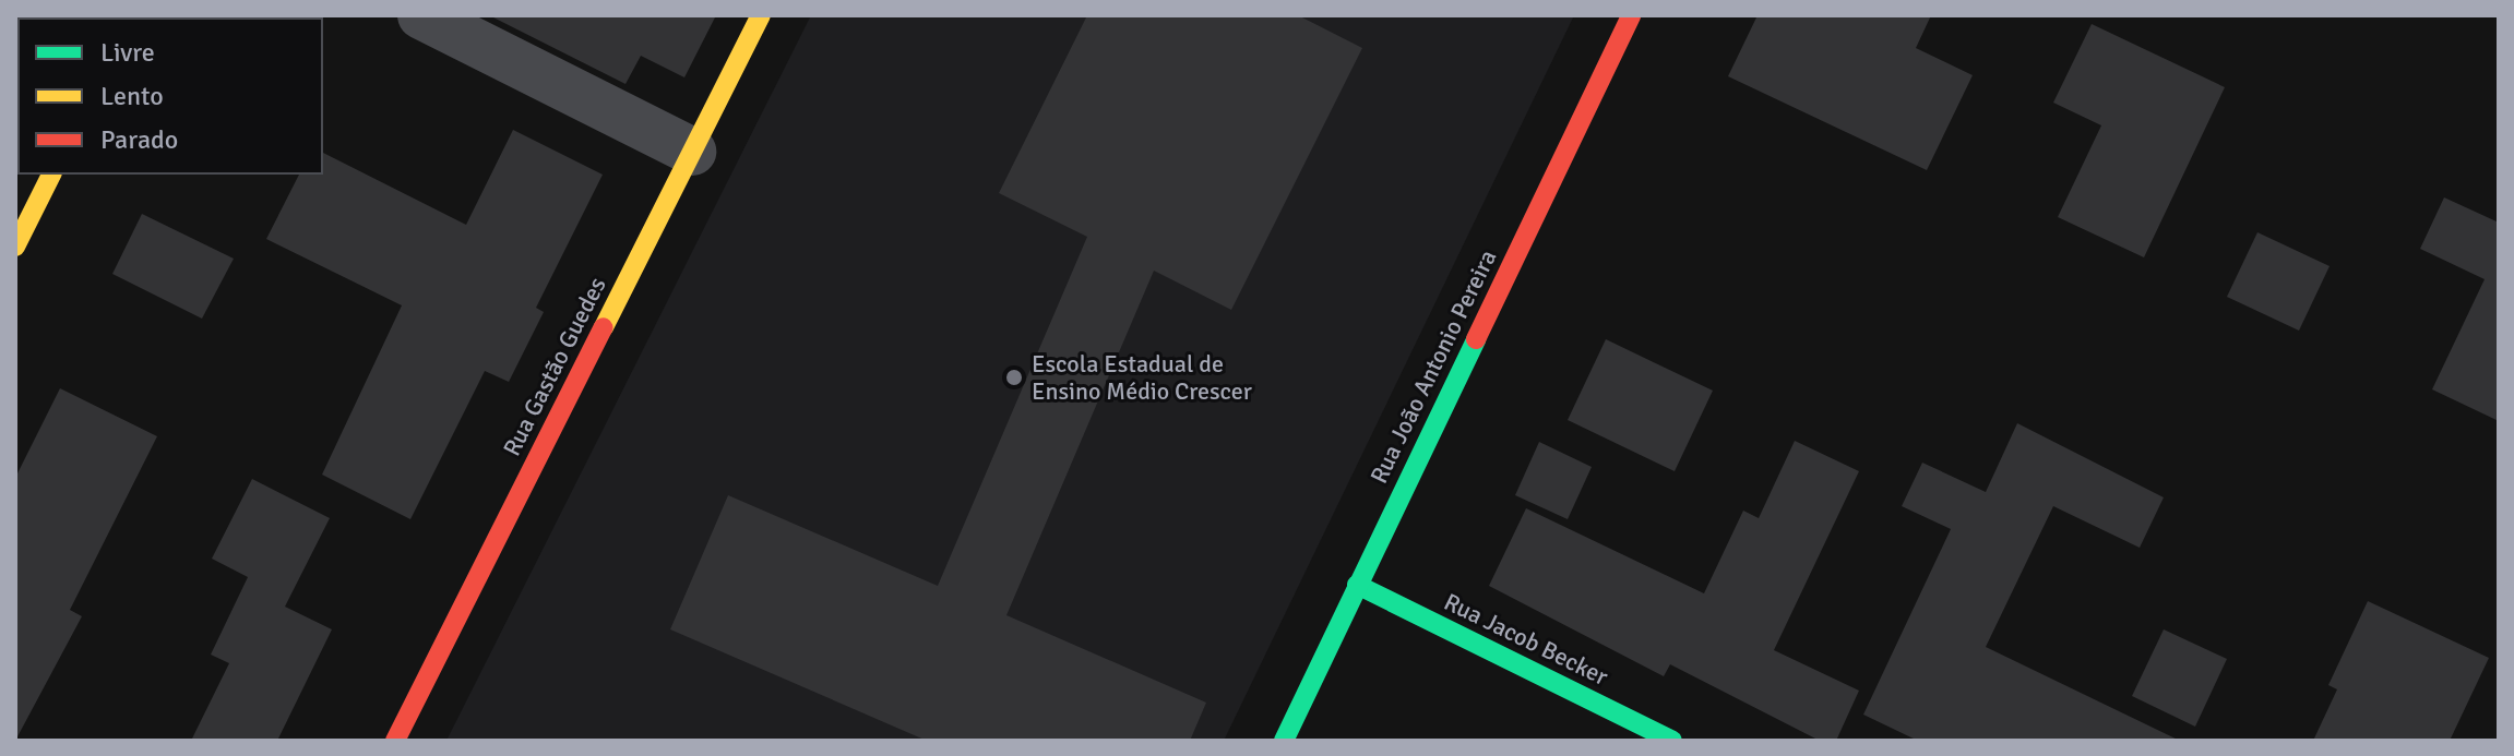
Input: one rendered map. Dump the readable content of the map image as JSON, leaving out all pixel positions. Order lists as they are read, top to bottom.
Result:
{
  "streets": {
    "street": ["Rua Gastão Guedes", "Rua João Antonio Pereira", "Rua Jacob Becker"]
  },
  "crossings": [
    ["Rua João Antonio Pereira", "Rua Jacob Becker"]
  ],
  "places": ["Escola Estadual de Ensino Médio Crescer"],
  "legend": ["Livre", "Lento", "Parado"]
}
